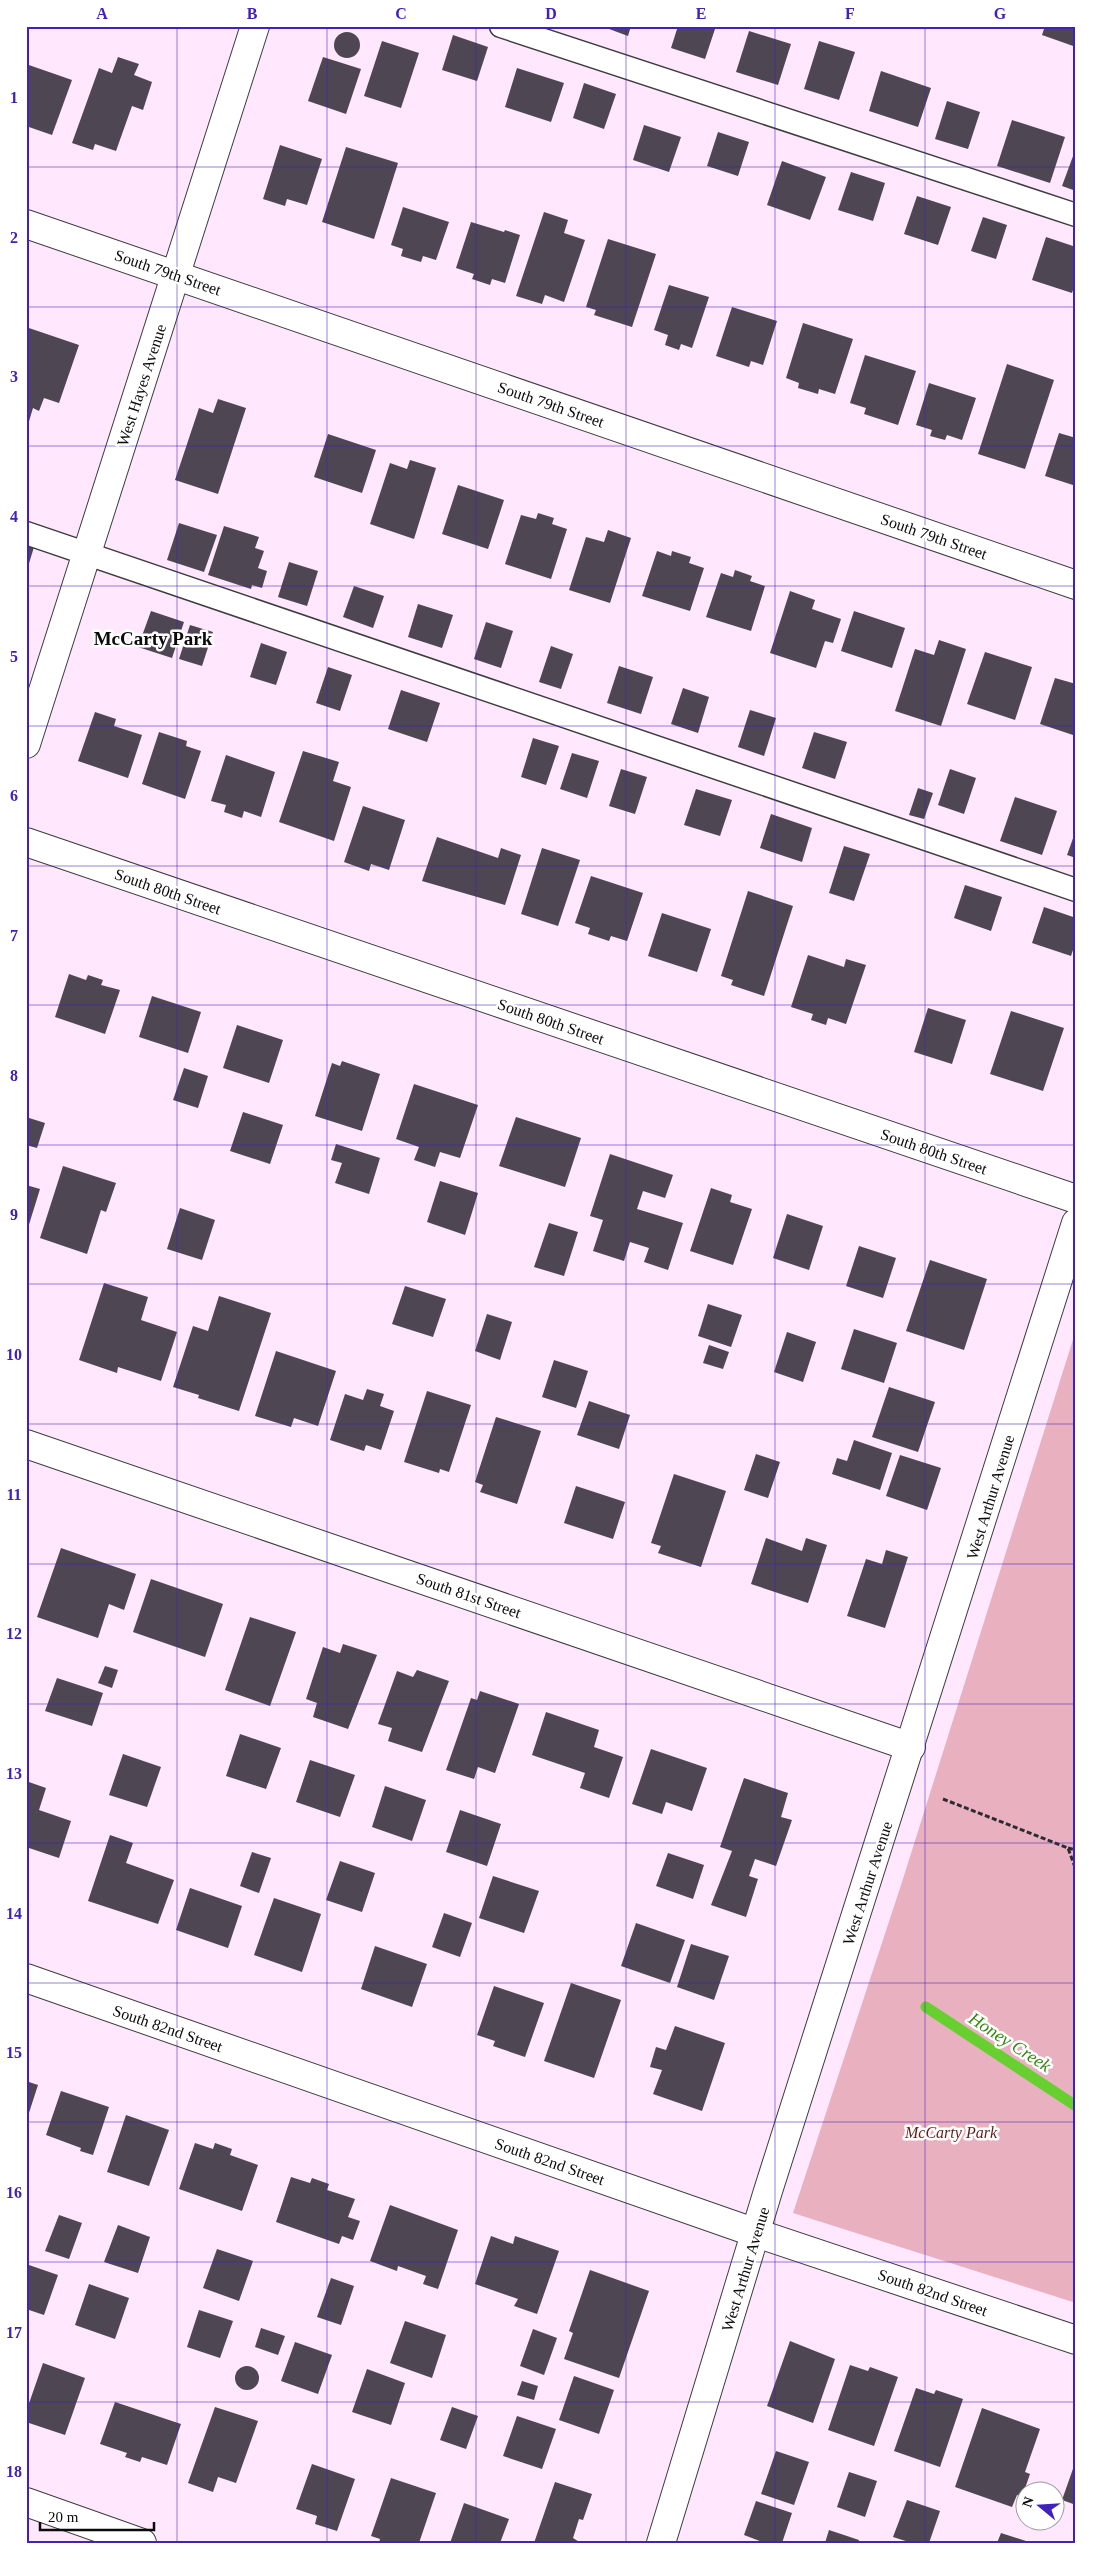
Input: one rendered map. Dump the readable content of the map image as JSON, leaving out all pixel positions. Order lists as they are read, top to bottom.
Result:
{
  "streets": {
    "street": [
      "South 79th Street",
      "West Hayes Avenue",
      "South 80th Street",
      "West Arthur Avenue",
      "South 81st Street",
      "South 82nd Street"
    ]
  },
  "crossings": [
    ["South 79th Street", "West Hayes Avenue"],
    ["West Arthur Avenue", "South 81st Street"],
    ["West Arthur Avenue", "South 82nd Street"]
  ],
  "districts": ["McCarty Park"],
  "water": ["Honey Creek"],
  "parks": ["McCarty Park"],
  "scale_bar": "20 m",
  "north": "left",
  "grid": {
    "columns": [
      "A",
      "B",
      "C",
      "D",
      "E",
      "F",
      "G"
    ],
    "rows": [
      "1",
      "2",
      "3",
      "4",
      "5",
      "6",
      "7",
      "8",
      "9",
      "10",
      "11",
      "12",
      "13",
      "14",
      "15",
      "16",
      "17",
      "18"
    ]
  }
}
